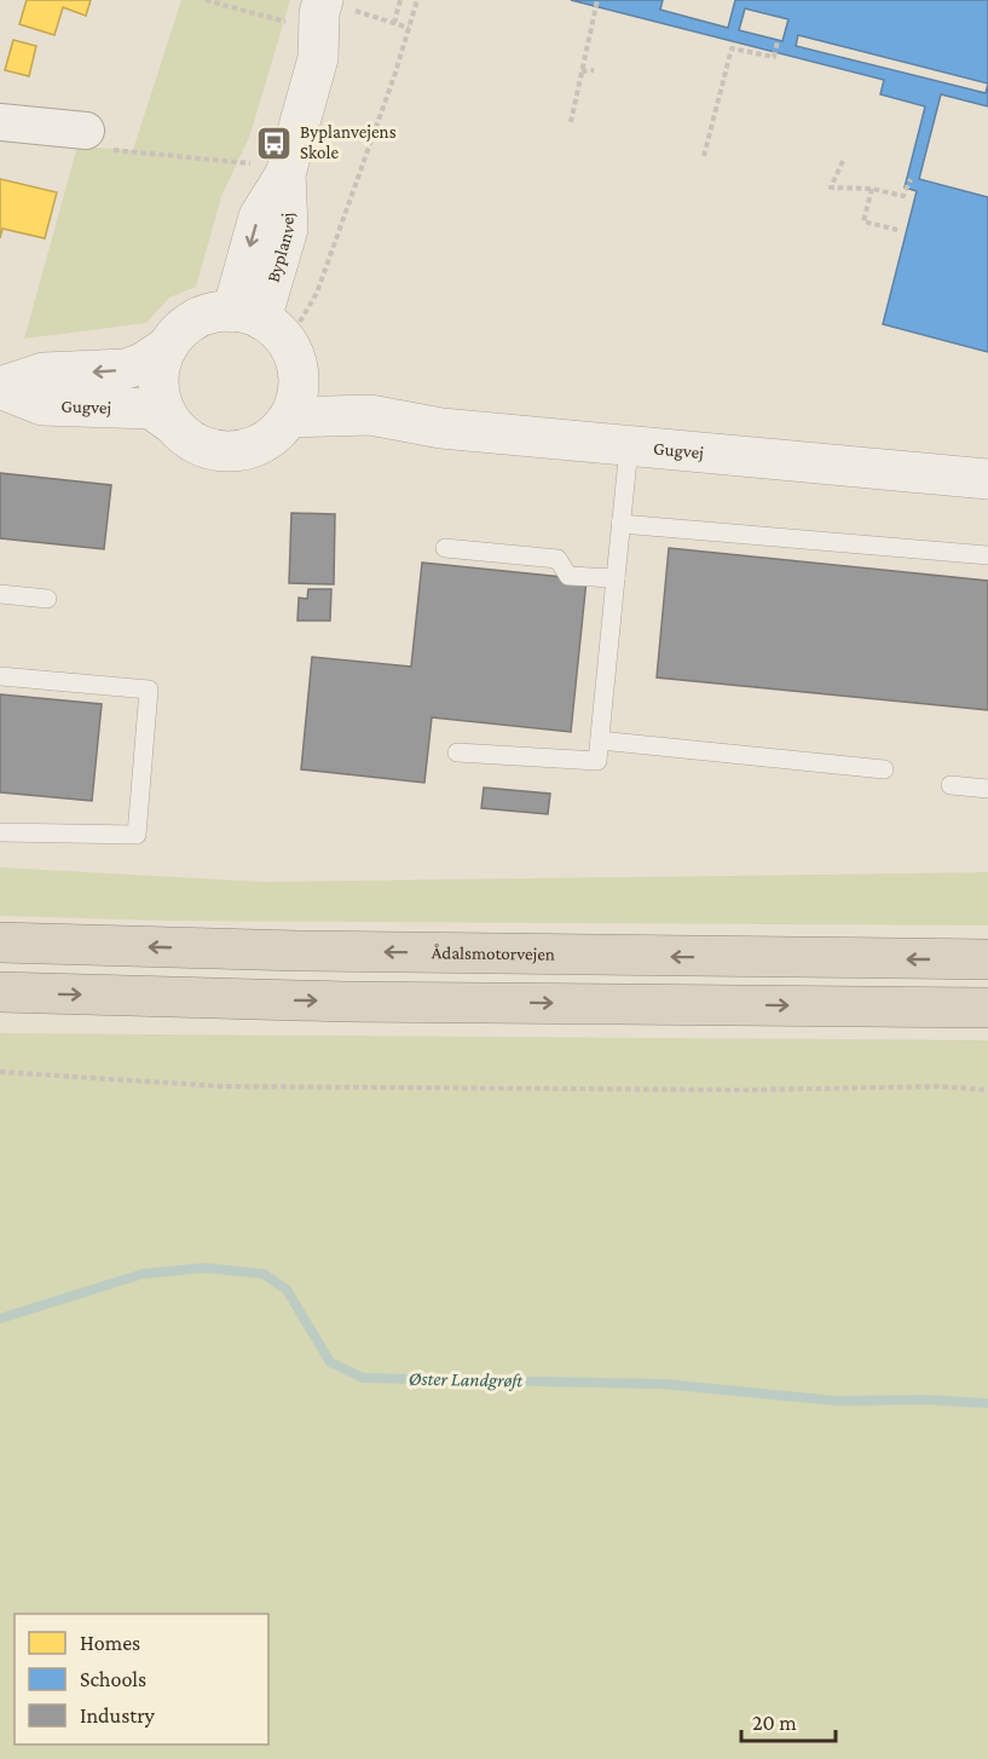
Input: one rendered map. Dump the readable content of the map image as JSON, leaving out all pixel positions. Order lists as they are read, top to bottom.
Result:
{
  "streets": {
    "highway": ["Ådalsmotorvejen"],
    "street": ["Byplanvej", "Gugvej"]
  },
  "crossings": [
    ["Byplanvej", "Gugvej"]
  ],
  "water": ["Øster Landgrøft"],
  "places": {
    "bus stop": ["Byplanvejens Skole"]
  },
  "legend": ["Homes", "Schools", "Industry"],
  "scale_bar": "20 m"
}
